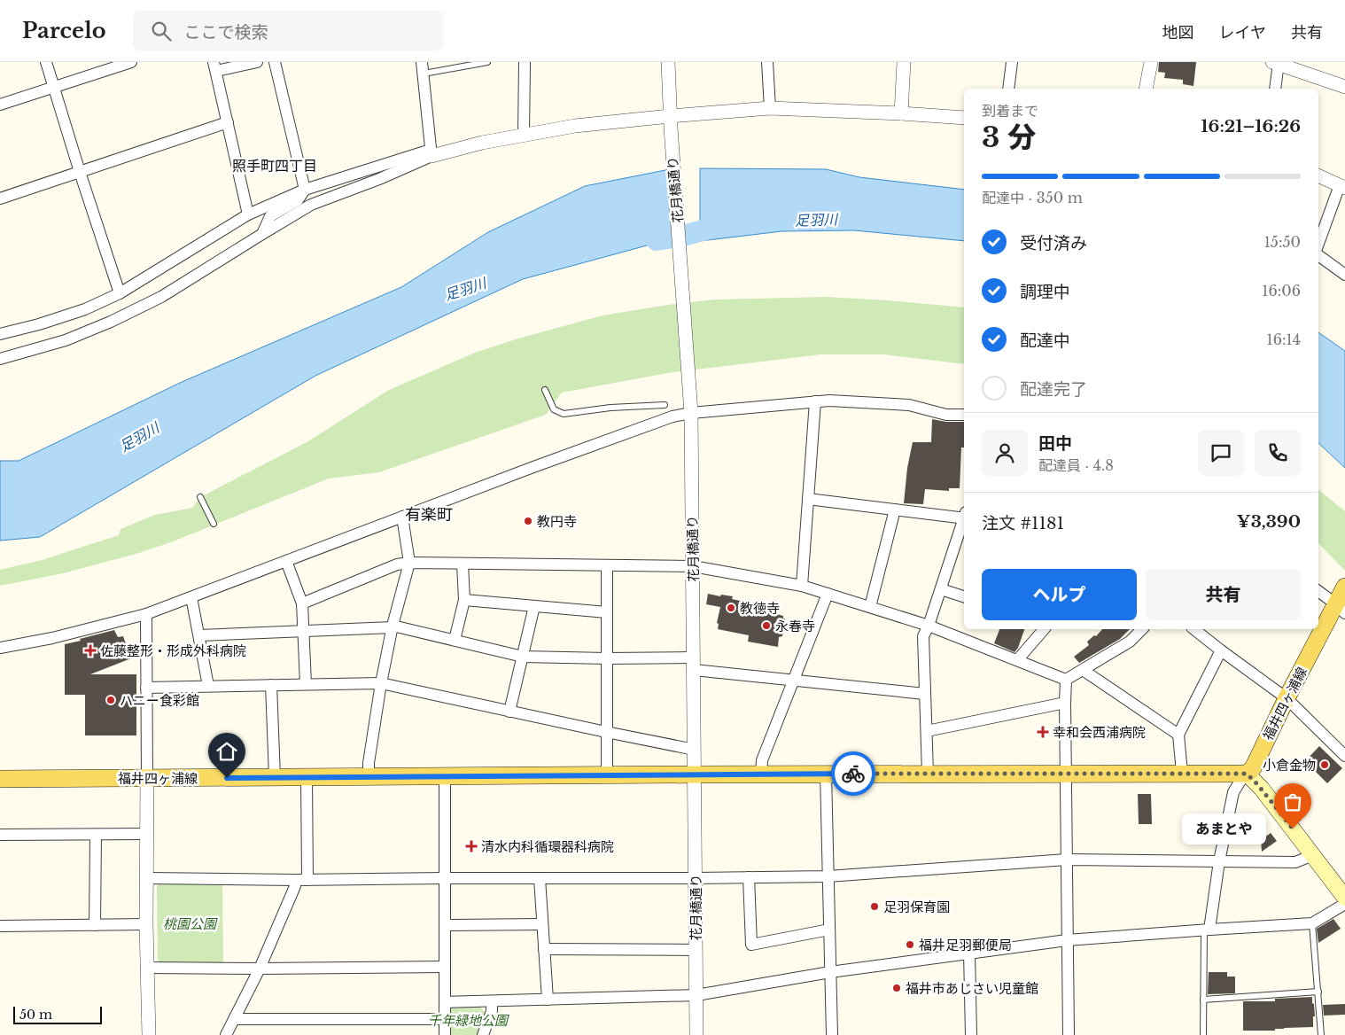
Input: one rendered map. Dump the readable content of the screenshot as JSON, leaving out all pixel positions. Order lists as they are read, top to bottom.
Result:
{
  "streets": {
    "main road": ["福井四ヶ浦線"],
    "street": ["花月橋通り"]
  },
  "crossings": [
    ["花月橋通り", "福井四ヶ浦線"]
  ],
  "districts": ["照手町四丁目", "有楽町"],
  "water": ["足羽川"],
  "parks": ["桃園公園", "千年緑地公園"],
  "places": {
    "other": [
      "教円寺",
      "教徳寺",
      "永春寺",
      "ハニー食彩館",
      "小倉金物",
      "あまとや",
      "足羽保育園",
      "福井足羽郵便局",
      "福井市あじさい児童館"
    ],
    "health": ["佐藤整形・形成外科病院", "幸和会西浦病院", "清水内科循環器科病院"]
  },
  "scale_bar": "50 m",
  "page": {
    "header": "Parcelo",
    "search": "ここで検索",
    "nav": ["地図", "レイヤ", "共有"],
    "heading": ["3 分", "到着まで", "16:21–16:26"],
    "panel": [
      "田中",
      "配達員 · 4.8",
      "注文 #1181",
      "¥3,390"
    ],
    "bar": "配達中 · 350 m",
    "list": [
      ["受付済み", "15:50"],
      ["調理中", "16:06"],
      ["配達中", "16:14"],
      "配達完了"
    ],
    "buttons": ["ヘルプ", "共有"],
    "bubble": "あまとや",
    "scale": "50 m"
  }
}
